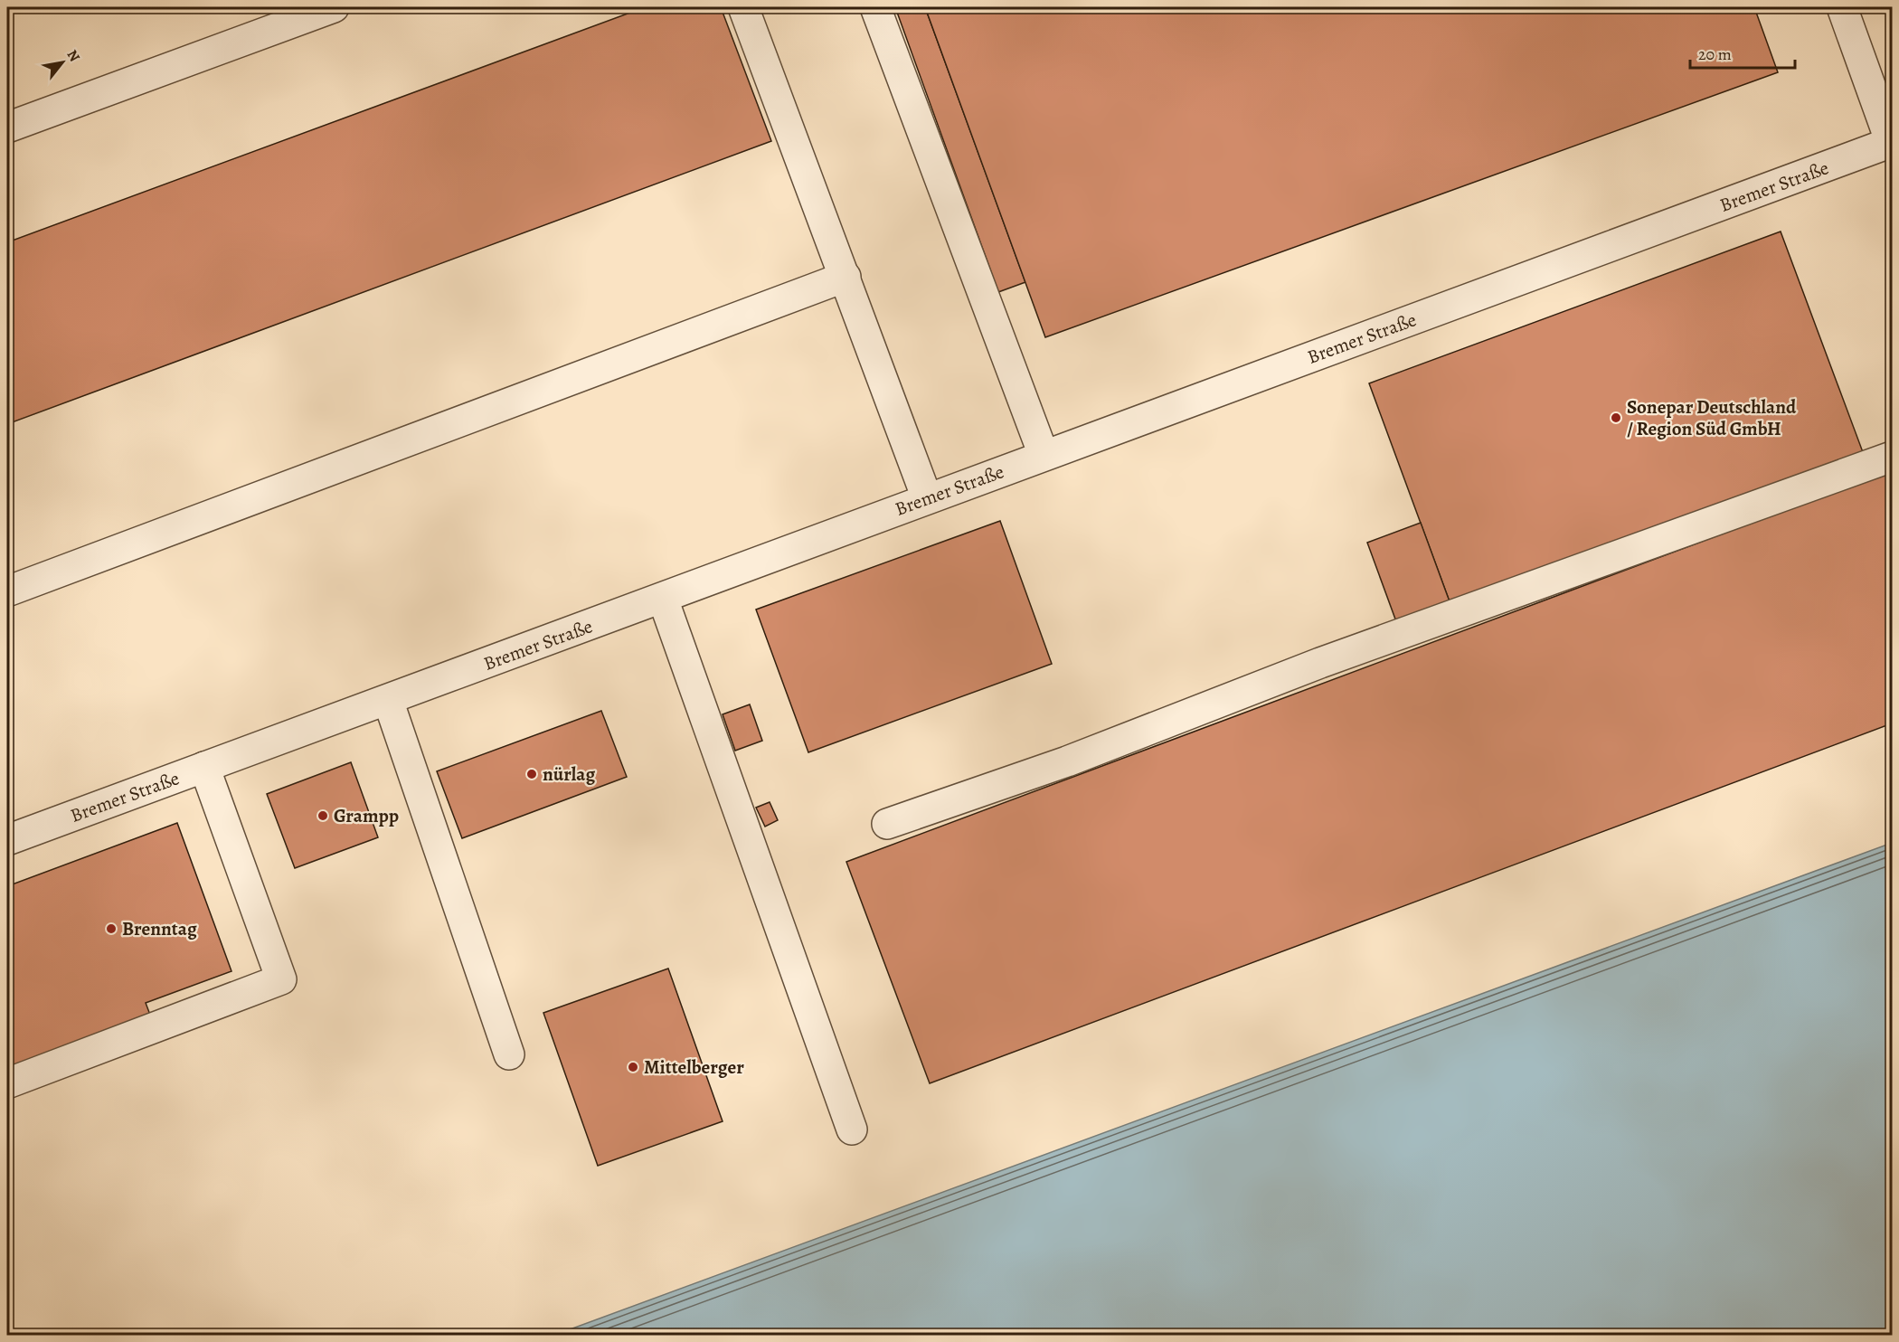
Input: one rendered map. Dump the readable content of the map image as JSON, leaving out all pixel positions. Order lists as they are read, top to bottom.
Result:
{
  "streets": {
    "street": ["Bremer Straße"]
  },
  "places": [
    "Sonepar Deutschland / Region Süd GmbH",
    "nürlag",
    "Grampp",
    "Brenntag",
    "Mittelberger"
  ],
  "scale_bar": "20 m",
  "north": "top right"
}
